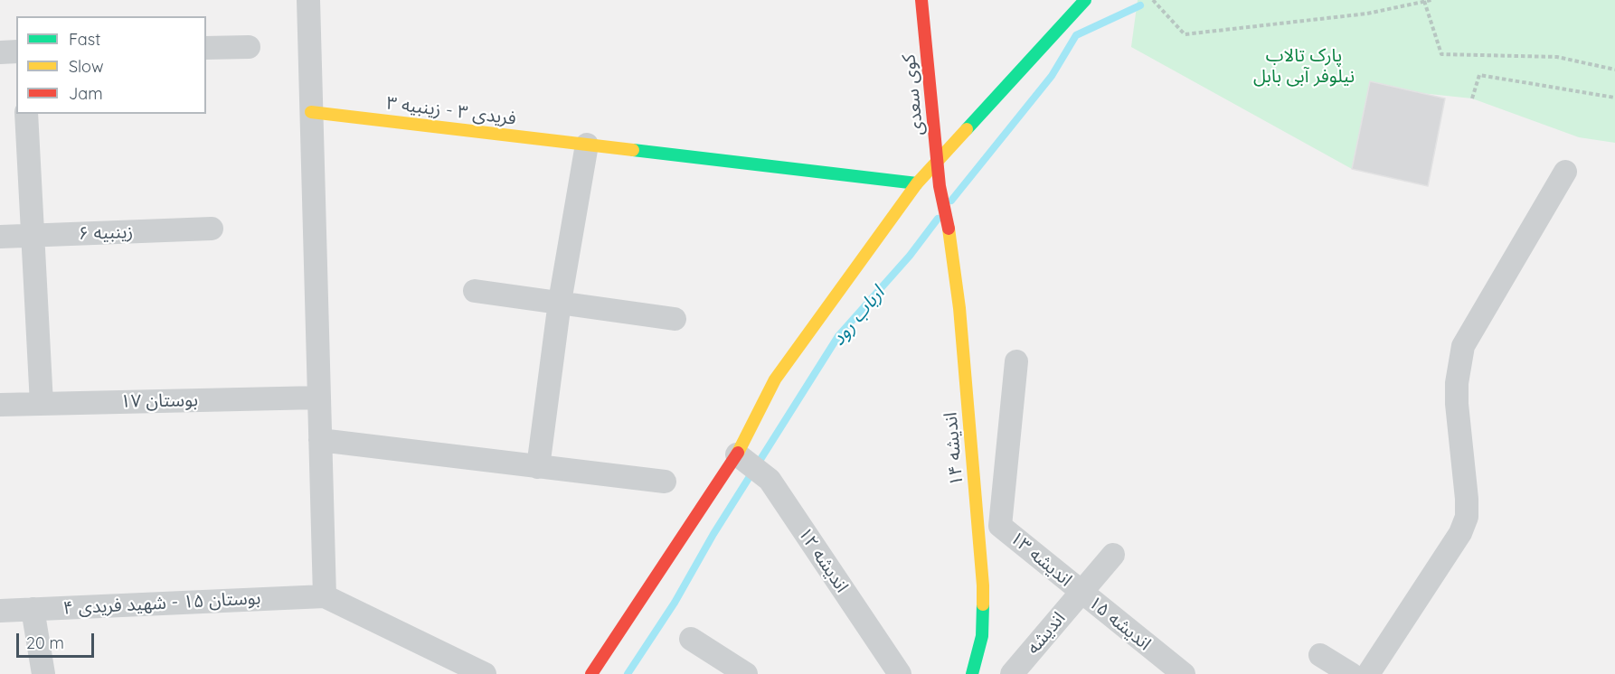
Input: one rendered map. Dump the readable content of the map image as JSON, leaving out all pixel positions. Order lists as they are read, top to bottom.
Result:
{
  "streets": {
    "street": [
      "کوی سعدی",
      "فریدی ۳ - زینبیه ۳",
      "زینبیه ۶",
      "بوستان ۱۷",
      "اندیشه ۱۴",
      "اندیشه ۱۳",
      "اندیشه ۱۲",
      "بوستان ۱۵ - شهید فریدی ۴",
      "اندیشه ۱۵",
      "اندیشه"
    ]
  },
  "crossings": [
    ["کوی سعدی", "اندیشه ۱۴"],
    ["اندیشه ۱۳", "اندیشه ۱۵"],
    ["اندیشه ۱۳", "اندیشه"],
    ["اندیشه ۱۵", "اندیشه"]
  ],
  "water": ["ارباب رود"],
  "parks": ["پارک تالاب نیلوفر آبی بابل"],
  "legend": ["Fast", "Slow", "Jam"],
  "scale_bar": "20 m"
}
